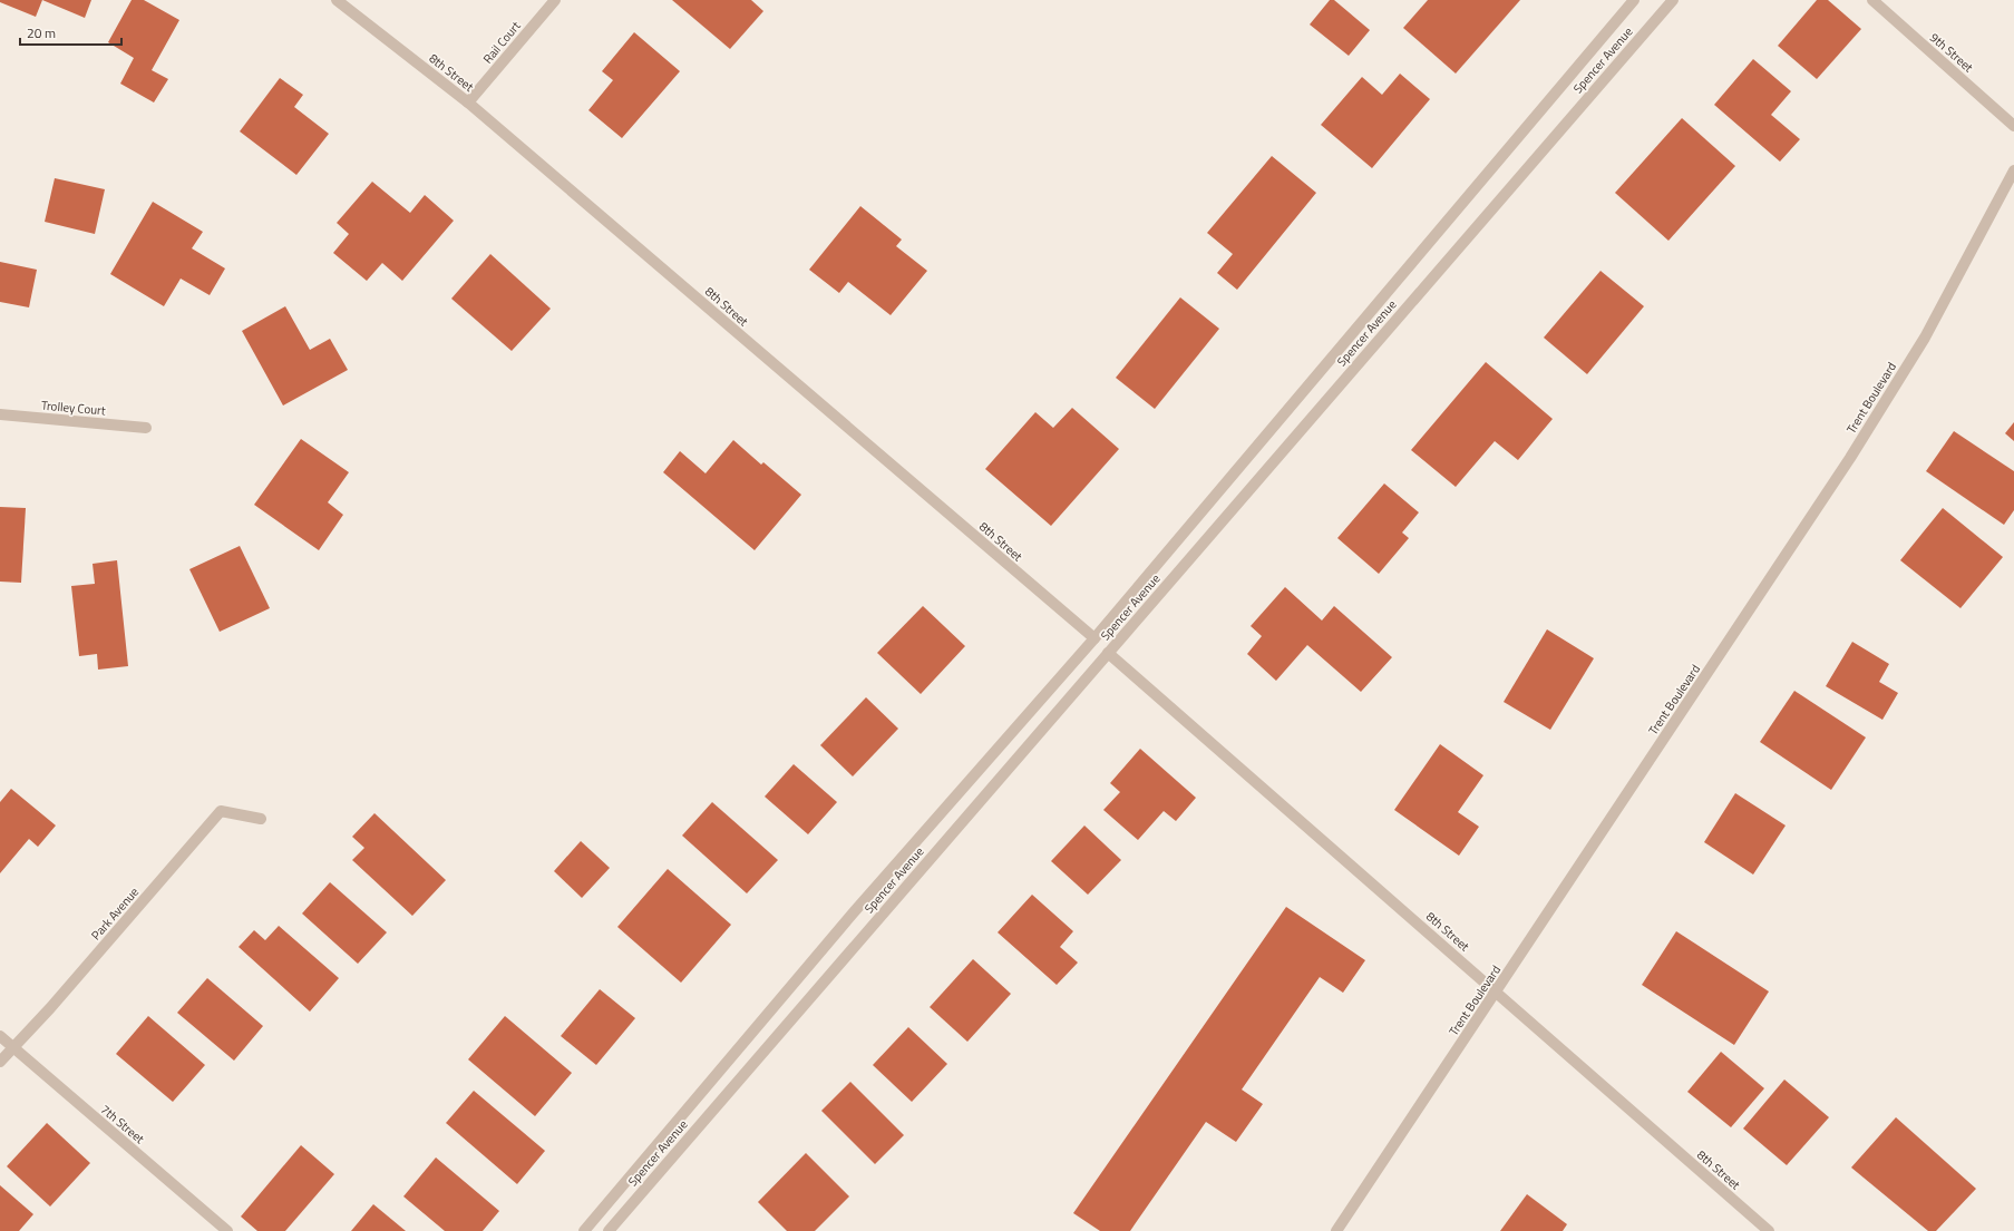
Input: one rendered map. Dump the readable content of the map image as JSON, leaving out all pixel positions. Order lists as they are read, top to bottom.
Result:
{
  "streets": {
    "street": [
      "Rail Court",
      "9th Street",
      "Spencer Avenue",
      "8th Street",
      "Trent Boulevard",
      "Trolley Court",
      "Park Avenue",
      "7th Street"
    ]
  },
  "crossings": [
    ["Rail Court", "8th Street"],
    ["Spencer Avenue", "8th Street"],
    ["8th Street", "Trent Boulevard"],
    ["Park Avenue", "7th Street"]
  ],
  "scale_bar": "20 m"
}
